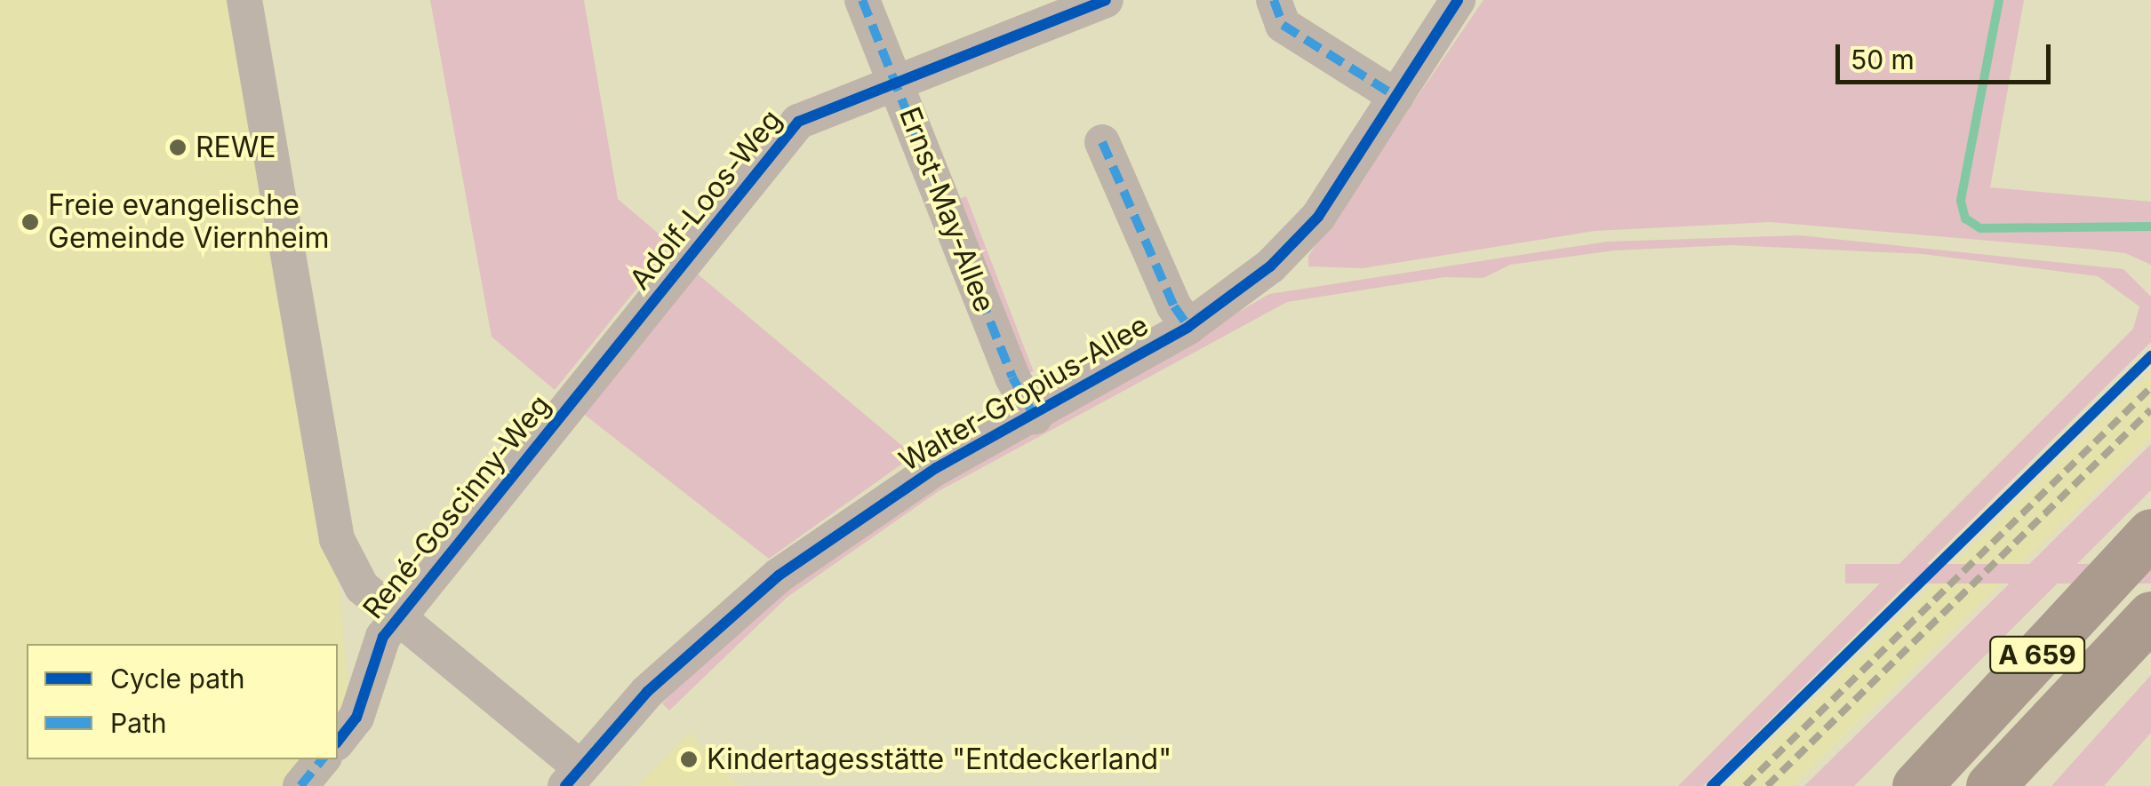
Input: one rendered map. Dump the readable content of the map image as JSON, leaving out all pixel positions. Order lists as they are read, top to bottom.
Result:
{
  "streets": {
    "highway": ["A 659"],
    "street": [
      "Adolf-Loos-Weg",
      "Ernst-May-Allee",
      "Walter-Gropius-Allee",
      "René-Goscinny-Weg"
    ]
  },
  "crossings": [
    ["Adolf-Loos-Weg", "Ernst-May-Allee"],
    ["Adolf-Loos-Weg", "René-Goscinny-Weg"],
    ["Ernst-May-Allee", "Walter-Gropius-Allee"]
  ],
  "places": ["REWE", "Freie evangelische Gemeinde Viernheim", "Kindertagesstätte \"Entdeckerland\""],
  "legend": ["Cycle path", "Path"],
  "scale_bar": "50 m"
}
